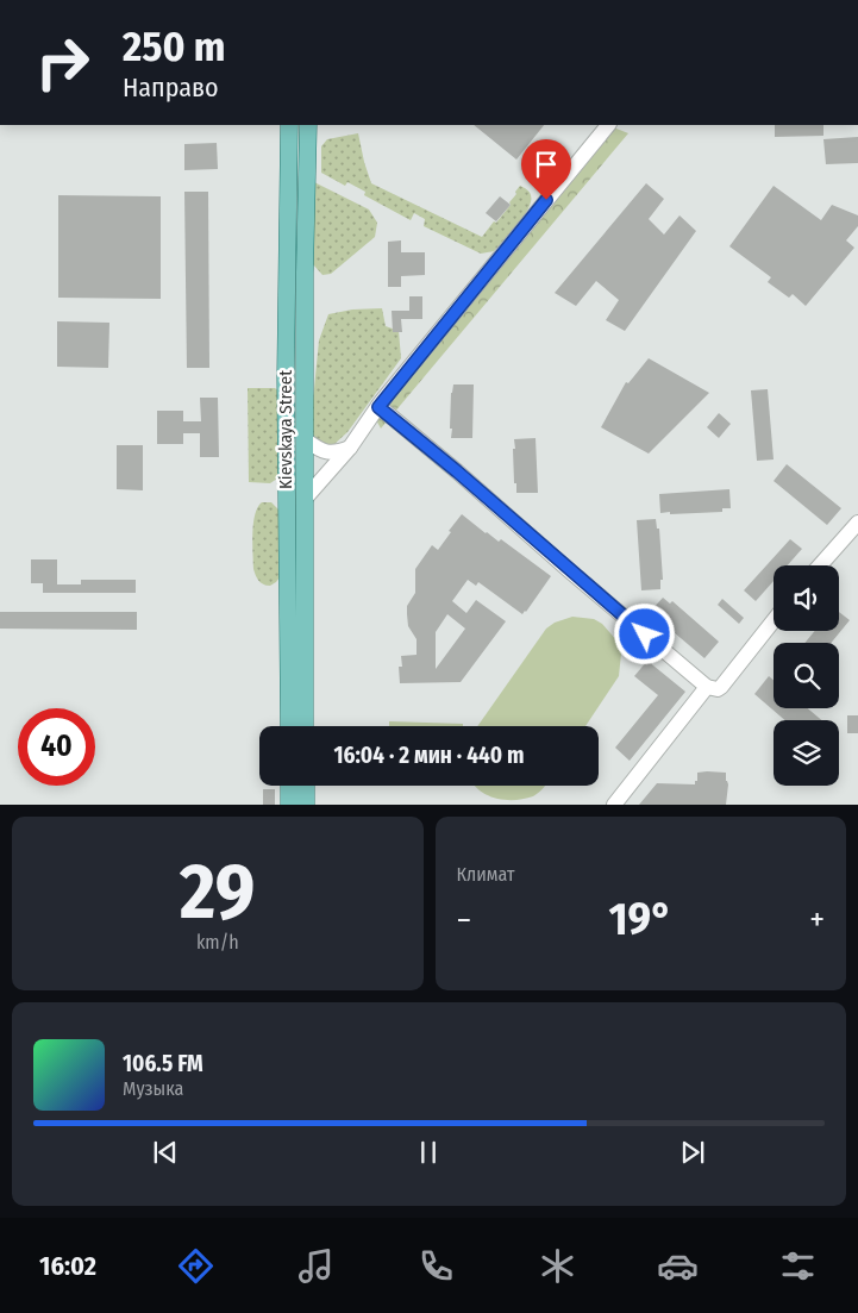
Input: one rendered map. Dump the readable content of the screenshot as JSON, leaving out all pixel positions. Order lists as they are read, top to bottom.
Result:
{
  "streets": {
    "main road": ["Kievskaya Street"]
  },
  "page": {
    "turn": ["250 m", "Направо"],
    "limit": "40",
    "trip": "16:04 · 2 мин · 440 m",
    "tile": [
      ["29", "km/h"],
      "Климат"
    ],
    "heat": ["−", "19°", "+"],
    "song": ["106.5 FM", "Музыка"],
    "tabs": "16:02"
  }
}
